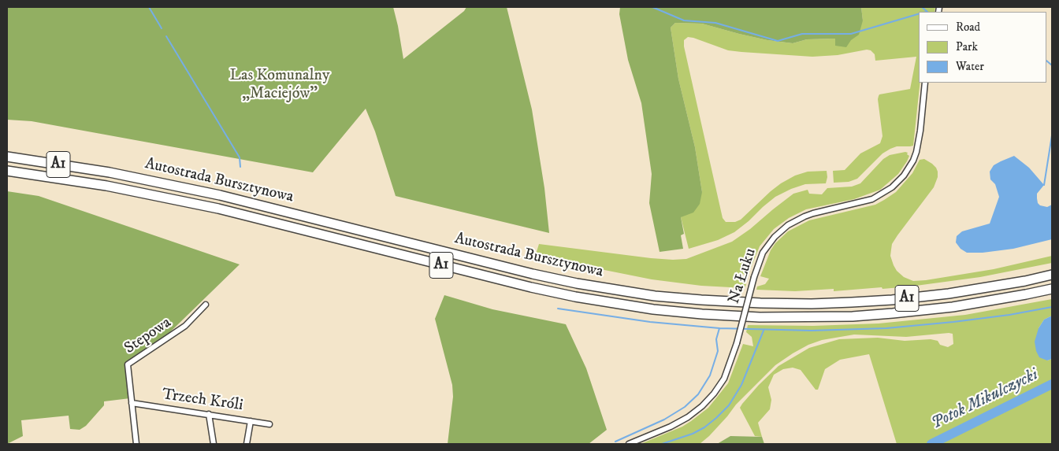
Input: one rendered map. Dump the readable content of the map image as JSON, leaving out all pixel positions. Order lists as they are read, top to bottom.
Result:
{
  "streets": {
    "highway": ["A1", "Autostrada Bursztynowa"],
    "street": ["Na Łuku", "Stepowa", "Trzech Króli"]
  },
  "crossings": [
    ["Stepowa", "Trzech Króli"]
  ],
  "water": ["Potok Mikulczycki"],
  "parks": ["Las Komunalny „Maciejów”"],
  "legend": ["Road", "Park", "Water"]
}
